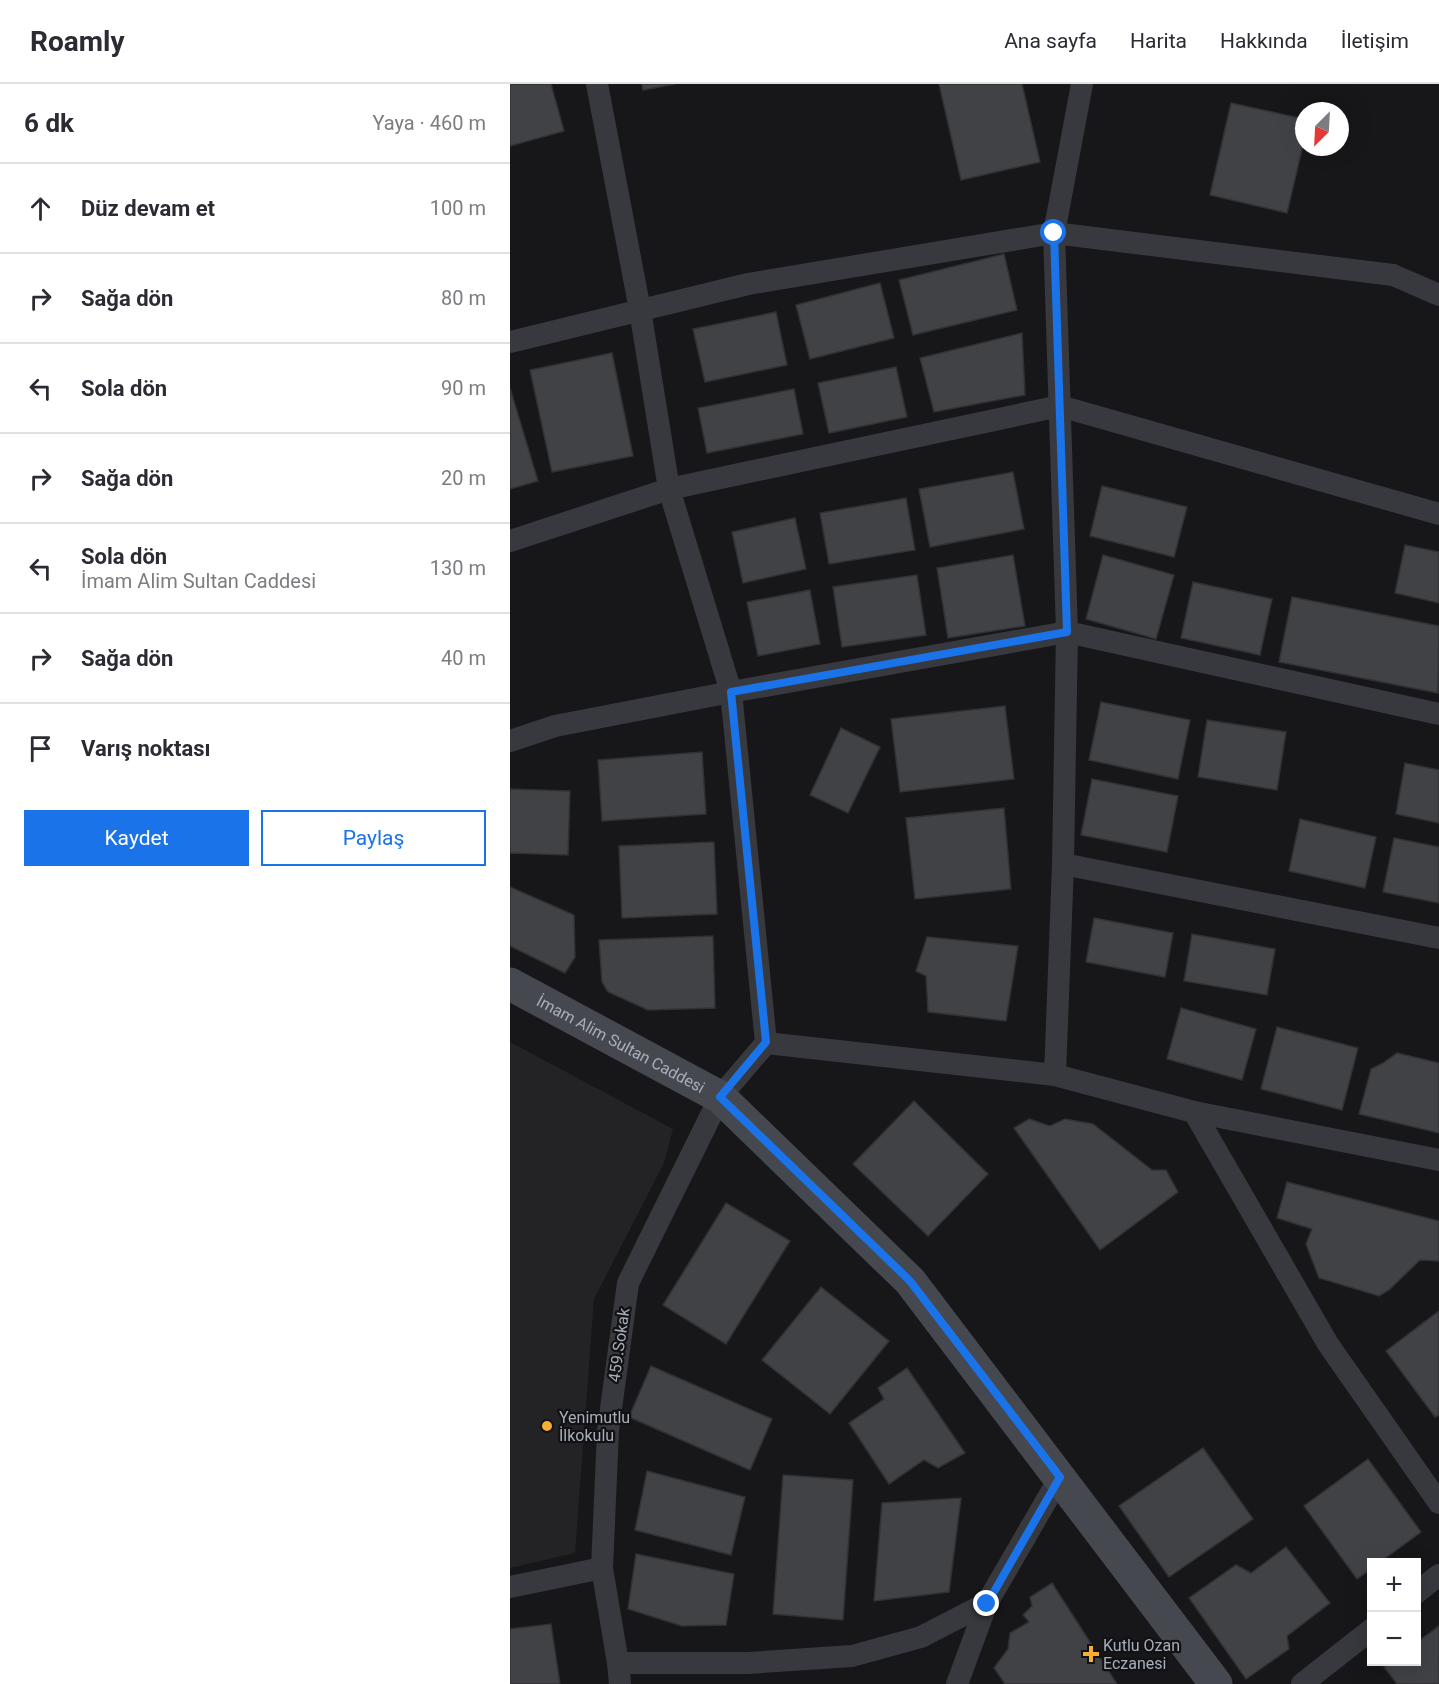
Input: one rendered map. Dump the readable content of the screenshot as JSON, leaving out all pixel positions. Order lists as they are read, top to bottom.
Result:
{
  "streets": {
    "street": ["İmam Alim Sultan Caddesi", "459.Sokak"]
  },
  "crossings": [
    ["İmam Alim Sultan Caddesi", "459.Sokak"]
  ],
  "places": {
    "other": ["Yenimutlu İlkokulu"],
    "health": ["Kutlu Ozan Eczanesi"]
  },
  "north": "bottom left",
  "page": {
    "header": "Roamly",
    "nav": [
      "Ana sayfa",
      "Harita",
      "Hakkında",
      "İletişim"
    ],
    "heading": ["6 dk", "Yaya · 460 m"],
    "list": [
      ["Düz devam et", "100 m"],
      ["Sağa dön", "80 m"],
      ["Sola dön", "90 m"],
      ["Sağa dön", "20 m"],
      ["Sola dön", "İmam Alim Sultan Caddesi", "130 m"],
      ["Sağa dön", "40 m"],
      "Varış noktası"
    ],
    "buttons": ["Kaydet", "Paylaş"],
    "map_buttons": ["+", "−"]
  }
}
